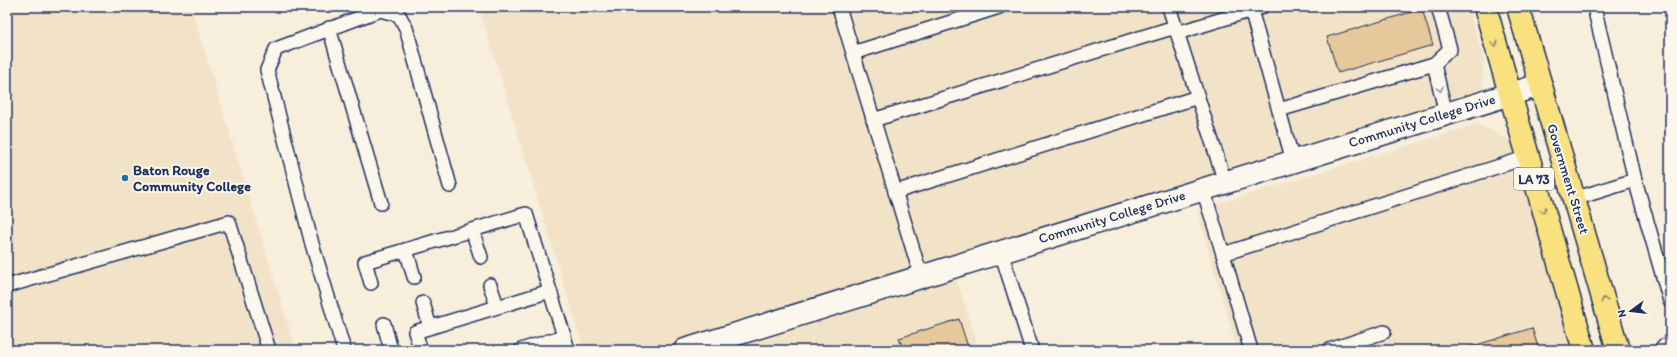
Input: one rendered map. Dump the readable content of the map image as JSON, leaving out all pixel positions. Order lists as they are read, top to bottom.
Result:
{
  "streets": {
    "main road": ["LA 73", "Government Street"],
    "street": ["Community College Drive"]
  },
  "crossings": [
    ["Community College Drive", "LA 73"],
    ["Community College Drive", "Government Street"]
  ],
  "places": ["Baton Rouge Community College"],
  "north": "left"
}
